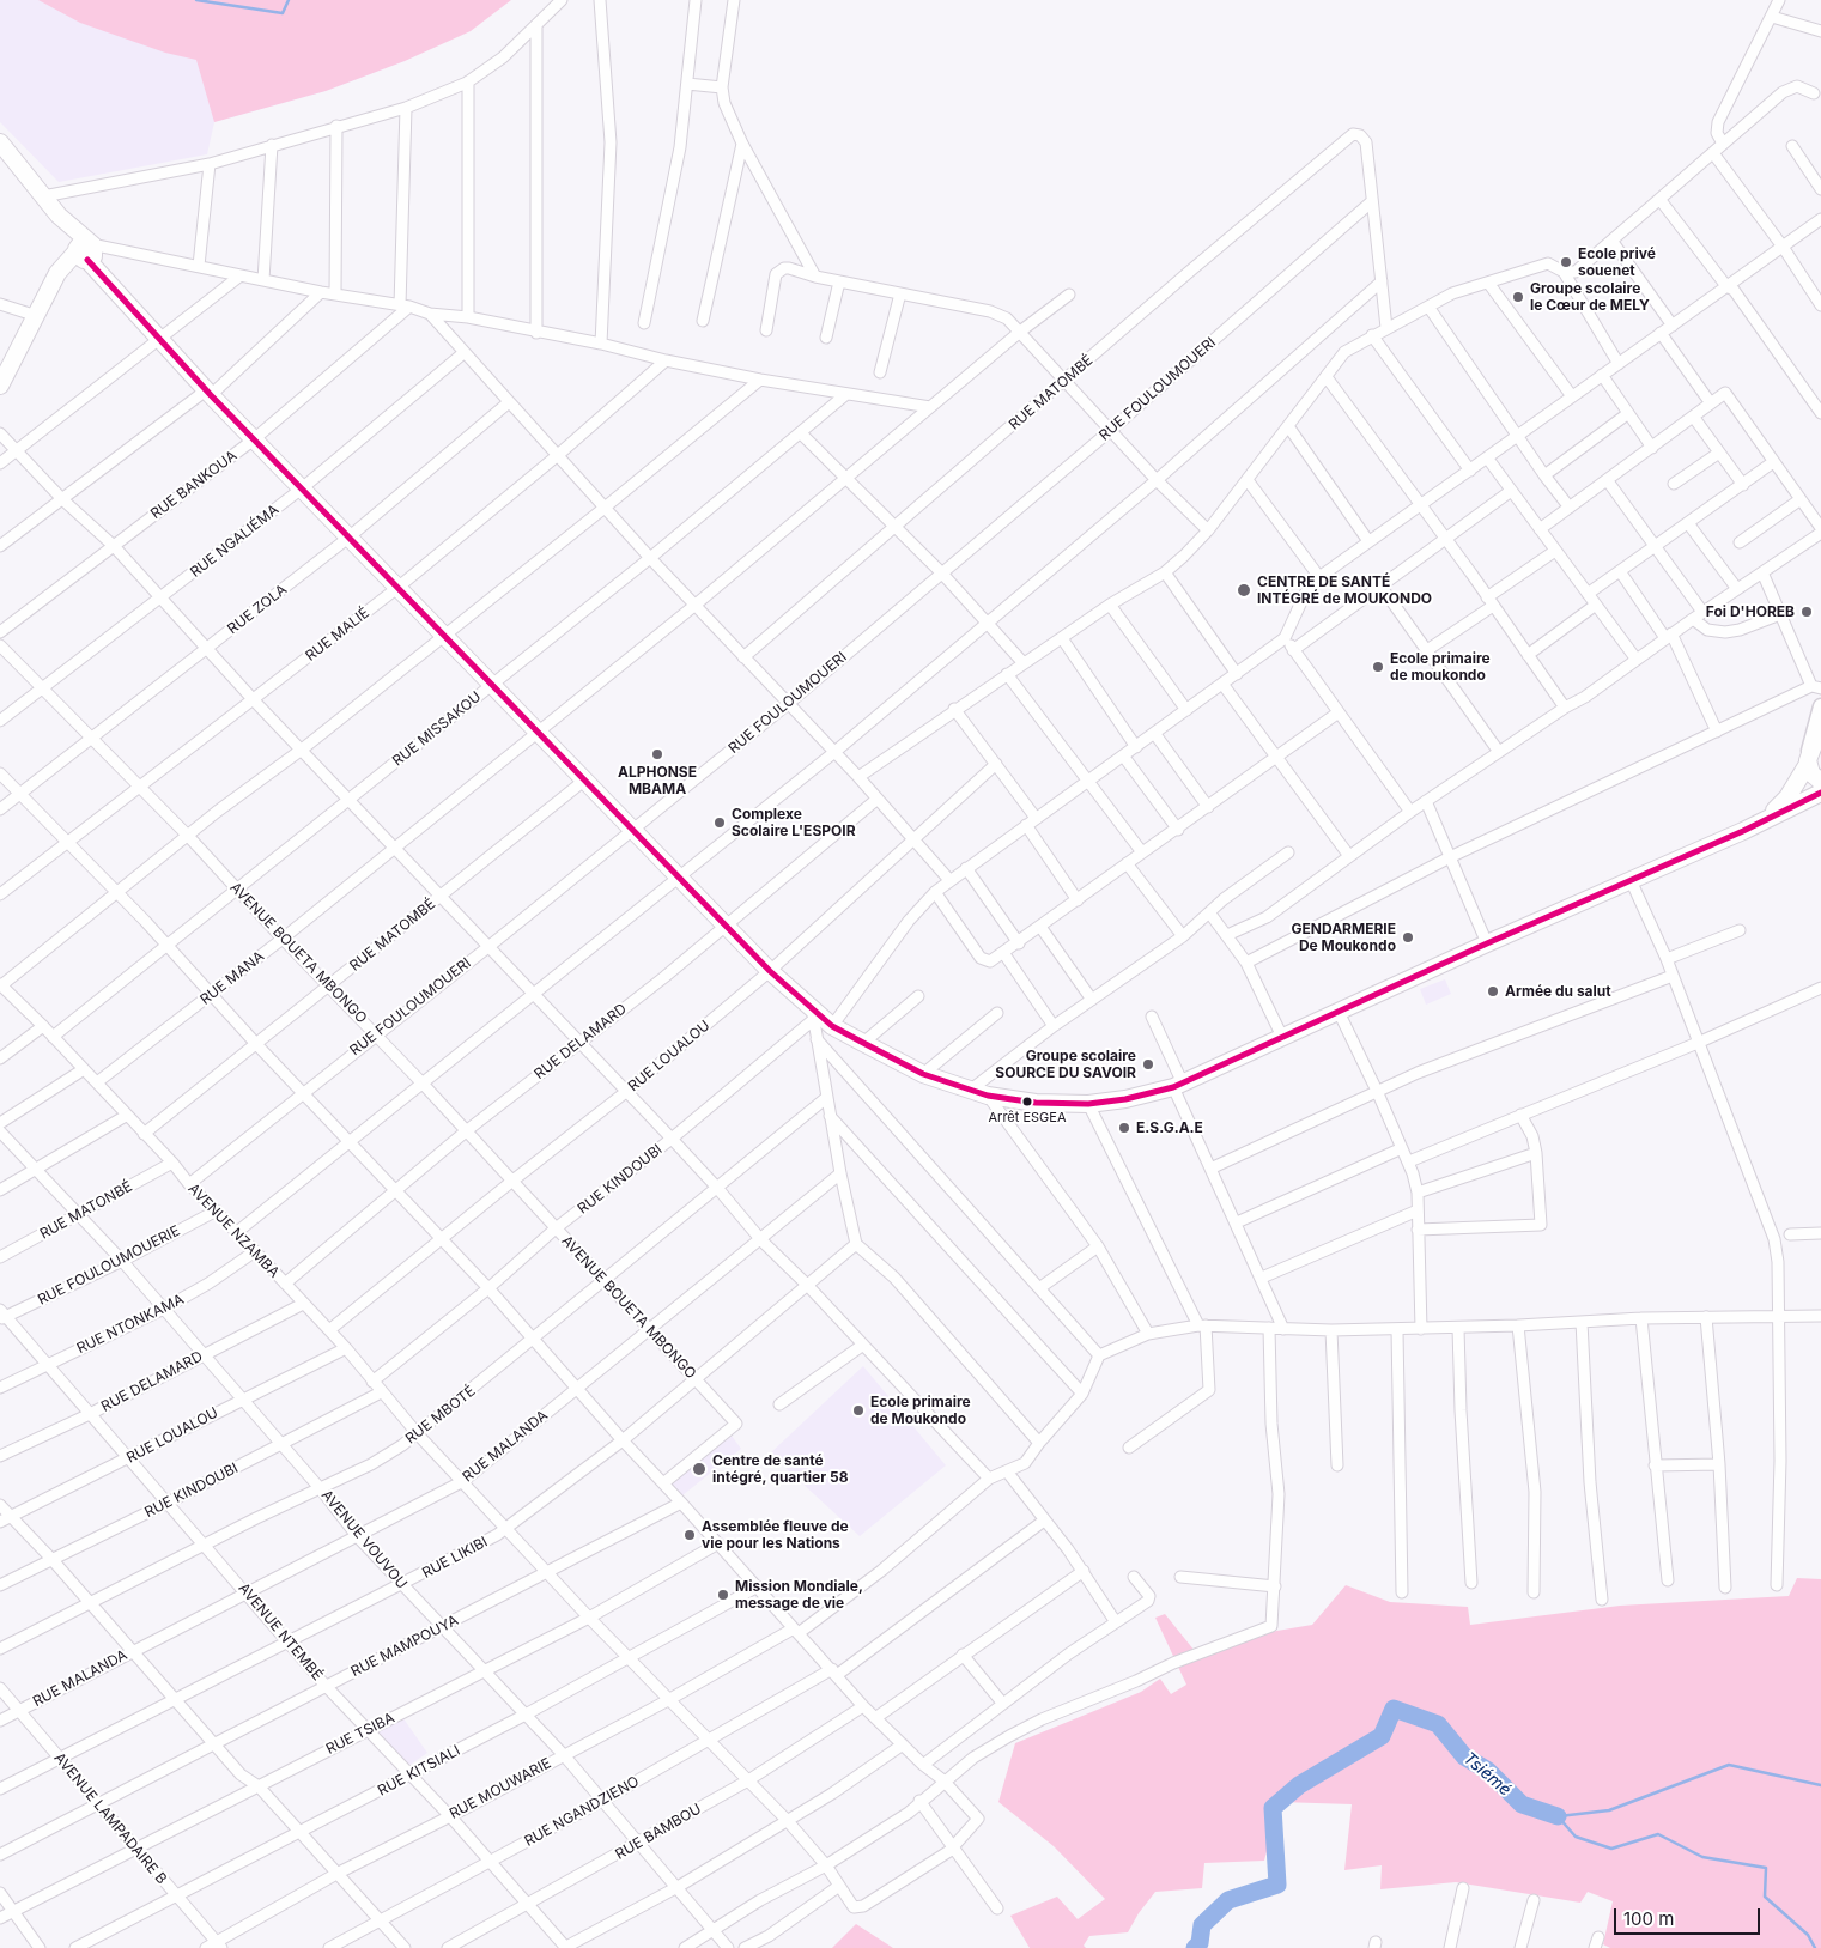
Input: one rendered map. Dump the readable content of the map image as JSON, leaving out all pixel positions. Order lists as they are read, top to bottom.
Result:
{
  "streets": {
    "street": [
      "RUE FOULOUMOUERI",
      "RUE MATOMBÉ",
      "RUE BANKOUA",
      "RUE NGALIÉMA",
      "RUE ZOLA",
      "RUE MALIÉ",
      "RUE MISSAKOU",
      "AVENUE BOUETA MBONGO",
      "RUE MANA",
      "RUE DELAMARD",
      "RUE LOUALOU",
      "RUE KINDOUBI",
      "RUE MATONBÉ",
      "AVENUE NZAMBA",
      "RUE FOULOUMOUERIE",
      "RUE NTONKAMA",
      "RUE MBOTÉ",
      "RUE MALANDA",
      "AVENUE VOUVOU",
      "RUE LIKIBI",
      "AVENUE NTEMBÉ",
      "RUE MAMPOUYA",
      "RUE TSIBA",
      "RUE KITSIALI",
      "RUE MOUWARIE",
      "RUE NGANDZIENO",
      "AVENUE LAMPADAIRE B",
      "RUE BAMBOU"
    ]
  },
  "crossings": [
    ["RUE FOULOUMOUERI", "RUE MATOMBÉ"],
    ["RUE FOULOUMOUERI", "AVENUE BOUETA MBONGO"],
    ["RUE FOULOUMOUERI", "AVENUE NZAMBA"],
    ["RUE MATOMBÉ", "AVENUE BOUETA MBONGO"],
    ["RUE MATOMBÉ", "AVENUE NZAMBA"],
    ["RUE NGALIÉMA", "AVENUE BOUETA MBONGO"],
    ["RUE ZOLA", "AVENUE BOUETA MBONGO"],
    ["RUE MALIÉ", "AVENUE BOUETA MBONGO"],
    ["RUE MISSAKOU", "AVENUE BOUETA MBONGO"],
    ["RUE MISSAKOU", "AVENUE NZAMBA"],
    ["AVENUE BOUETA MBONGO", "RUE MANA"],
    ["AVENUE BOUETA MBONGO", "RUE DELAMARD"],
    ["AVENUE BOUETA MBONGO", "RUE LOUALOU"],
    ["AVENUE BOUETA MBONGO", "RUE KINDOUBI"],
    ["AVENUE BOUETA MBONGO", "RUE MBOTÉ"],
    ["AVENUE BOUETA MBONGO", "RUE MALANDA"],
    ["AVENUE BOUETA MBONGO", "RUE LIKIBI"],
    ["RUE MANA", "AVENUE NZAMBA"],
    ["RUE DELAMARD", "AVENUE NZAMBA"],
    ["RUE DELAMARD", "AVENUE VOUVOU"],
    ["RUE DELAMARD", "AVENUE NTEMBÉ"],
    ["RUE LOUALOU", "AVENUE NZAMBA"],
    ["RUE LOUALOU", "AVENUE VOUVOU"],
    ["RUE LOUALOU", "AVENUE NTEMBÉ"],
    ["RUE KINDOUBI", "AVENUE NZAMBA"],
    ["RUE KINDOUBI", "AVENUE VOUVOU"],
    ["RUE KINDOUBI", "AVENUE NTEMBÉ"],
    ["RUE MATONBÉ", "AVENUE NZAMBA"],
    ["RUE MATONBÉ", "AVENUE VOUVOU"],
    ["AVENUE NZAMBA", "RUE FOULOUMOUERIE"],
    ["AVENUE NZAMBA", "RUE NTONKAMA"],
    ["AVENUE NZAMBA", "RUE MBOTÉ"],
    ["AVENUE NZAMBA", "RUE MALANDA"],
    ["AVENUE NZAMBA", "RUE LIKIBI"],
    ["AVENUE NZAMBA", "RUE MAMPOUYA"],
    ["AVENUE NZAMBA", "RUE TSIBA"],
    ["AVENUE NZAMBA", "RUE KITSIALI"],
    ["AVENUE NZAMBA", "RUE MOUWARIE"],
    ["AVENUE NZAMBA", "RUE NGANDZIENO"],
    ["AVENUE NZAMBA", "RUE BAMBOU"],
    ["RUE FOULOUMOUERIE", "AVENUE VOUVOU"],
    ["RUE FOULOUMOUERIE", "AVENUE NTEMBÉ"],
    ["RUE NTONKAMA", "AVENUE VOUVOU"],
    ["RUE NTONKAMA", "AVENUE NTEMBÉ"],
    ["RUE MBOTÉ", "AVENUE VOUVOU"],
    ["RUE MBOTÉ", "AVENUE NTEMBÉ"],
    ["RUE MALANDA", "AVENUE VOUVOU"],
    ["RUE MALANDA", "AVENUE NTEMBÉ"],
    ["RUE MALANDA", "AVENUE LAMPADAIRE B"],
    ["AVENUE VOUVOU", "RUE LIKIBI"],
    ["AVENUE VOUVOU", "RUE MAMPOUYA"],
    ["AVENUE VOUVOU", "RUE TSIBA"],
    ["AVENUE VOUVOU", "RUE KITSIALI"],
    ["AVENUE VOUVOU", "RUE MOUWARIE"],
    ["AVENUE VOUVOU", "RUE NGANDZIENO"],
    ["AVENUE VOUVOU", "RUE BAMBOU"],
    ["RUE LIKIBI", "AVENUE NTEMBÉ"],
    ["RUE LIKIBI", "AVENUE LAMPADAIRE B"],
    ["AVENUE NTEMBÉ", "RUE MAMPOUYA"],
    ["AVENUE NTEMBÉ", "RUE TSIBA"],
    ["AVENUE NTEMBÉ", "RUE KITSIALI"],
    ["AVENUE NTEMBÉ", "RUE MOUWARIE"],
    ["AVENUE NTEMBÉ", "RUE NGANDZIENO"],
    ["AVENUE NTEMBÉ", "RUE BAMBOU"],
    ["RUE MAMPOUYA", "AVENUE LAMPADAIRE B"],
    ["RUE TSIBA", "AVENUE LAMPADAIRE B"],
    ["RUE KITSIALI", "AVENUE LAMPADAIRE B"],
    ["RUE MOUWARIE", "AVENUE LAMPADAIRE B"]
  ],
  "water": ["Tsiémé"],
  "places": [
    "Ecole privé souenet",
    "Groupe scolaire le Cœur de MELY",
    "CENTRE DE SANTÉ INTÉGRÉ de MOUKONDO",
    "Foi D'HOREB",
    "Ecole primaire de moukondo",
    "ALPHONSE MBAMA",
    "Complexe Scolaire L'ESPOIR",
    "GENDARMERIE De Moukondo",
    "Armée du salut",
    "Groupe scolaire SOURCE DU SAVOIR",
    "Arrêt ESGEA",
    "E.S.G.A.E",
    "Ecole primaire de Moukondo",
    "Centre de santé intégré, quartier 58",
    "Assemblée fleuve de vie pour les Nations",
    "Mission Mondiale, message de vie"
  ],
  "scale_bar": "100 m"
}
